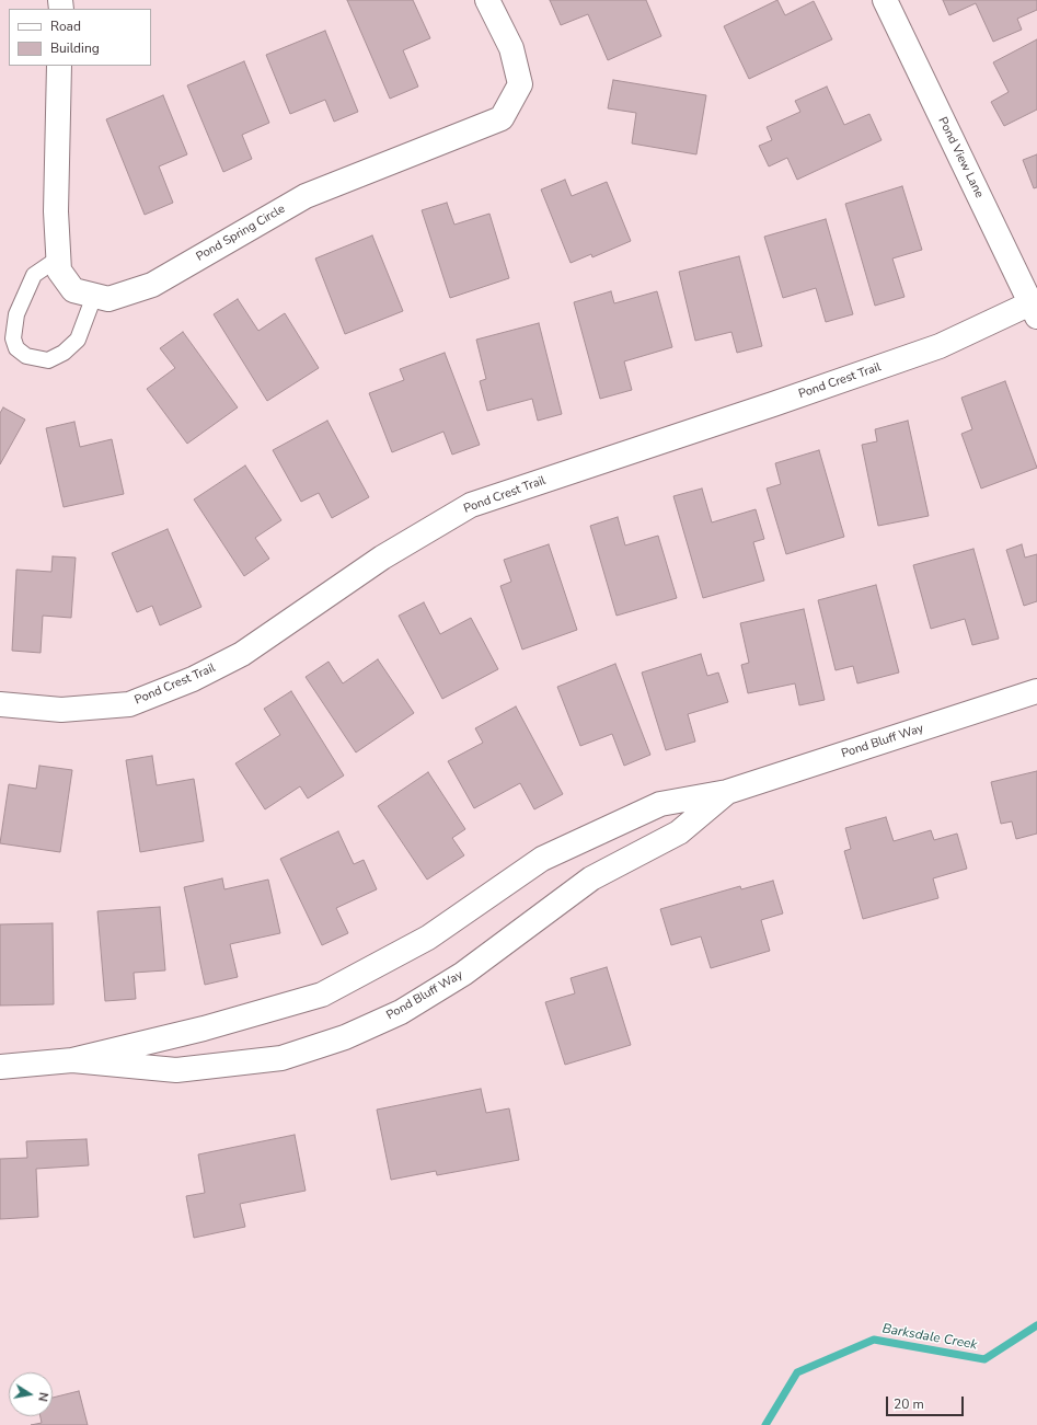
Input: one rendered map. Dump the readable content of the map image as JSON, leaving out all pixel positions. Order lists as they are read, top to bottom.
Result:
{
  "streets": {
    "street": [
      "Pond View Lane",
      "Pond Spring Circle",
      "Pond Crest Trail",
      "Pond Bluff Way"
    ]
  },
  "crossings": [
    ["Pond View Lane", "Pond Crest Trail"]
  ],
  "water": ["Barksdale Creek"],
  "legend": ["Road", "Building"],
  "scale_bar": "20 m",
  "north": "right"
}
